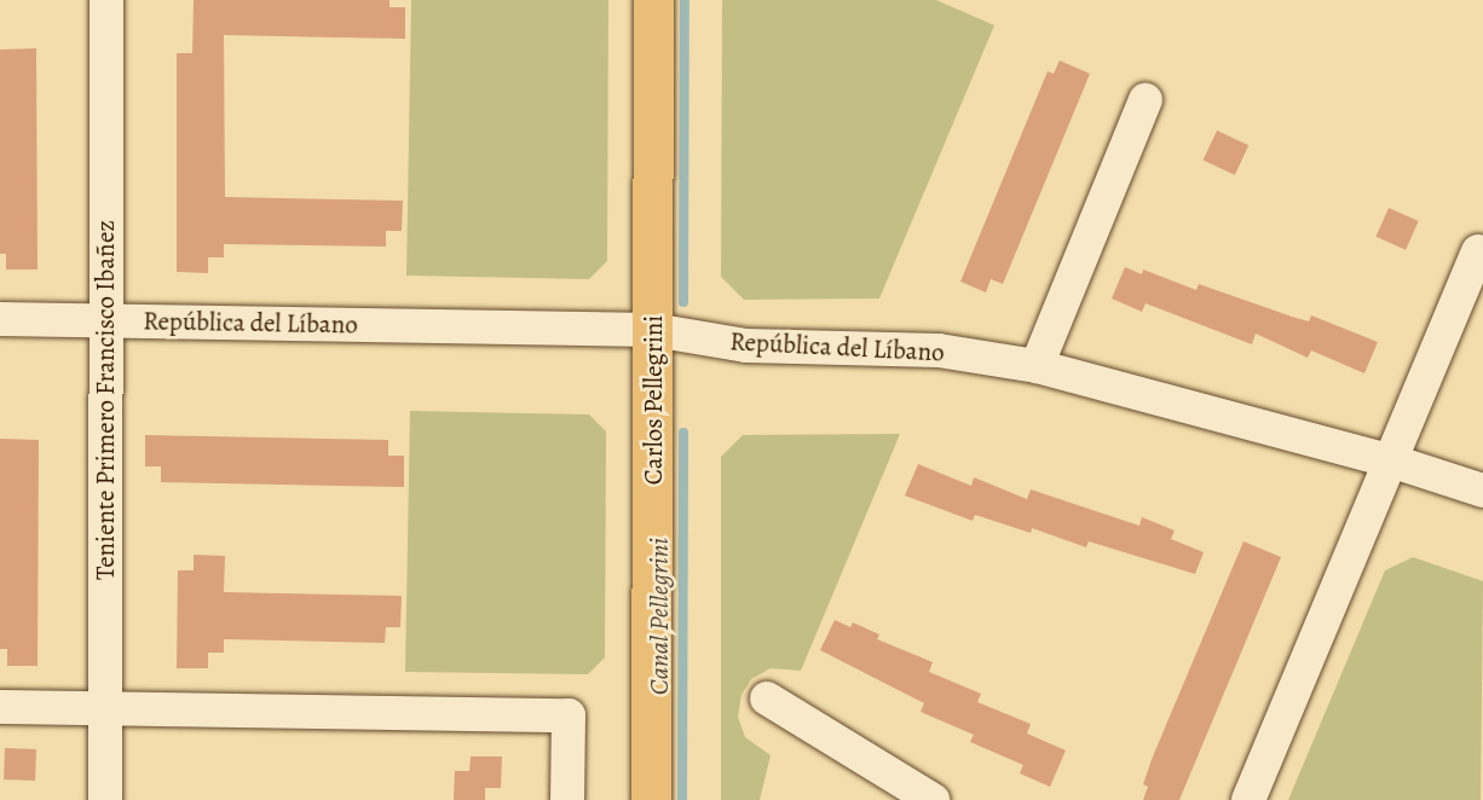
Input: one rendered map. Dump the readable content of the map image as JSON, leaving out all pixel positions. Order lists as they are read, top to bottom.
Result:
{
  "streets": {
    "main road": ["Carlos Pellegrini"],
    "street": ["República del Líbano", "Teniente Primero Francisco Ibañez"]
  },
  "crossings": [
    ["República del Líbano", "Teniente Primero Francisco Ibañez"],
    ["República del Líbano", "Carlos Pellegrini"]
  ],
  "water": ["Canal Pellegrini"]
}
